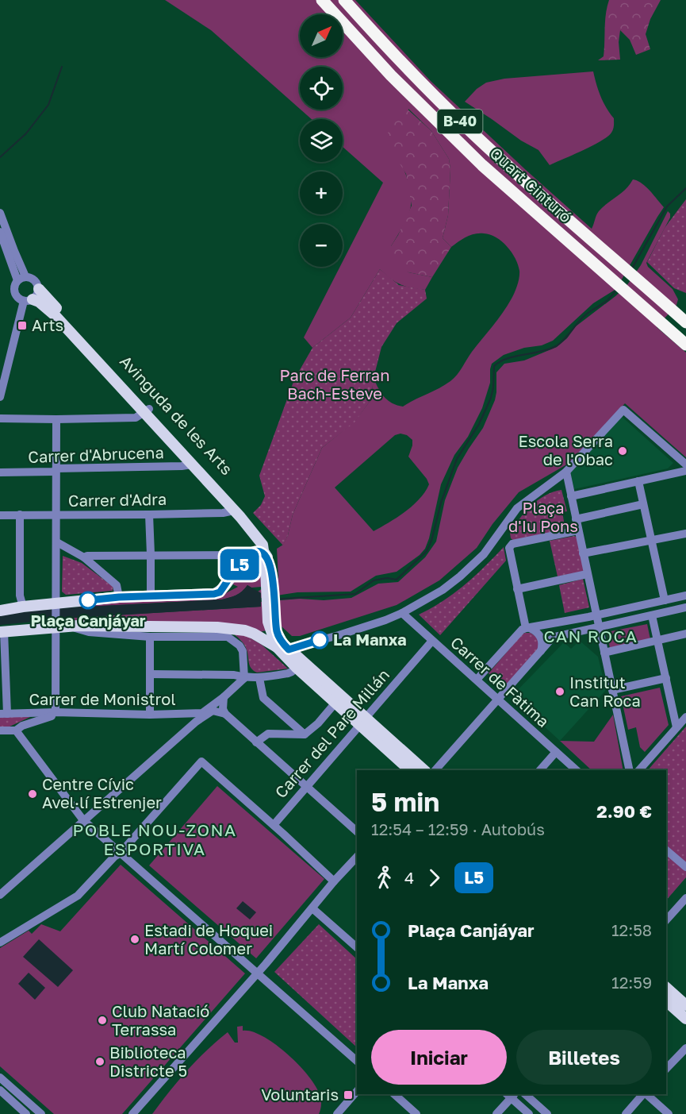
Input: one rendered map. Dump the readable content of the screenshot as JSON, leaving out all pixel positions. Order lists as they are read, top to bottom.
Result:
{
  "streets": {
    "highway": ["B-40", "Quart Cinturó"],
    "main road": ["Avinguda de les Arts"],
    "street": [
      "Carrer d'Abrucena",
      "Carrer d'Adra",
      "Carrer de Fàtima",
      "Carrer de Monistrol",
      "Carrer del Pare Millán"
    ]
  },
  "crossings": [
    ["Avinguda de les Arts", "Carrer d'Abrucena"],
    ["Avinguda de les Arts", "Carrer d'Adra"],
    ["Carrer de Fàtima", "Carrer del Pare Millán"]
  ],
  "districts": ["CAN ROCA", "POBLE NOU-ZONA ESPORTIVA"],
  "parks": ["Parc de Ferran Bach-Esteve", "Plaça d'Iu Pons"],
  "places": {
    "transit": ["Arts", "Voluntaris"],
    "other": [
      "Escola Serra de l'Obac",
      "Plaça Canjáyar",
      "La Manxa",
      "Institut Can Roca",
      "Centre Cívic Avel·lí Estrenjer",
      "Estadi de Hoquei Martí Colomer",
      "Club Natació Terrassa",
      "Biblioteca Districte 5"
    ]
  },
  "lines": ["bus line L5"],
  "north": "top right",
  "page": {
    "on_map": "L5",
    "map_buttons": ["+", "−"],
    "heading": ["5 min", "12:54 – 12:59 · Autobús", "2.90 €"],
    "legs": ["4", "L5"],
    "list": [
      {
        "name": "Plaça Canjáyar",
        "value": "12:58"
      },
      {
        "name": "La Manxa",
        "value": "12:59"
      }
    ],
    "buttons": ["Iniciar", "Billetes"]
  }
}
